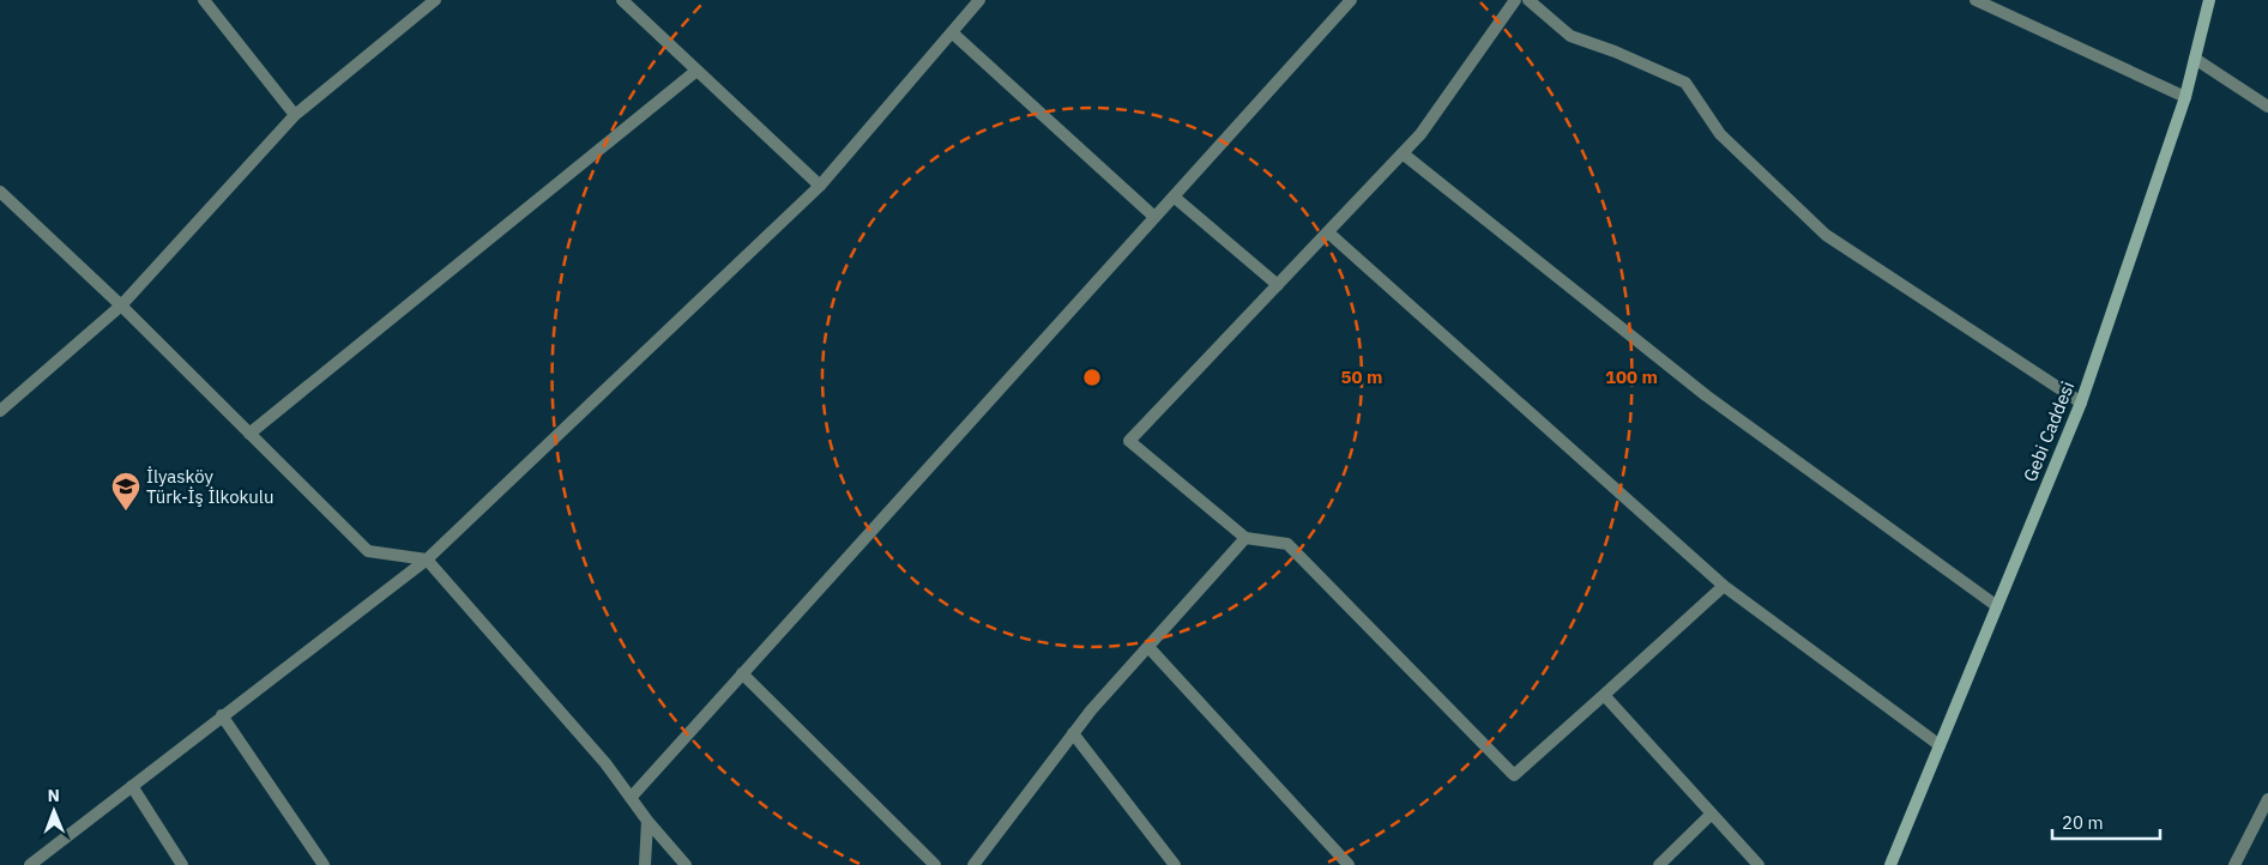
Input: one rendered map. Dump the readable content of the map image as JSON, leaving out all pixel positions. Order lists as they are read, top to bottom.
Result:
{
  "streets": {
    "main road": ["Gebi Caddesi"]
  },
  "places": {
    "school or university": ["İlyasköy Türk-İş İlkokulu"]
  },
  "scale_bar": "20 m",
  "north": "top",
  "rings": ["50 m", "100 m"]
}
